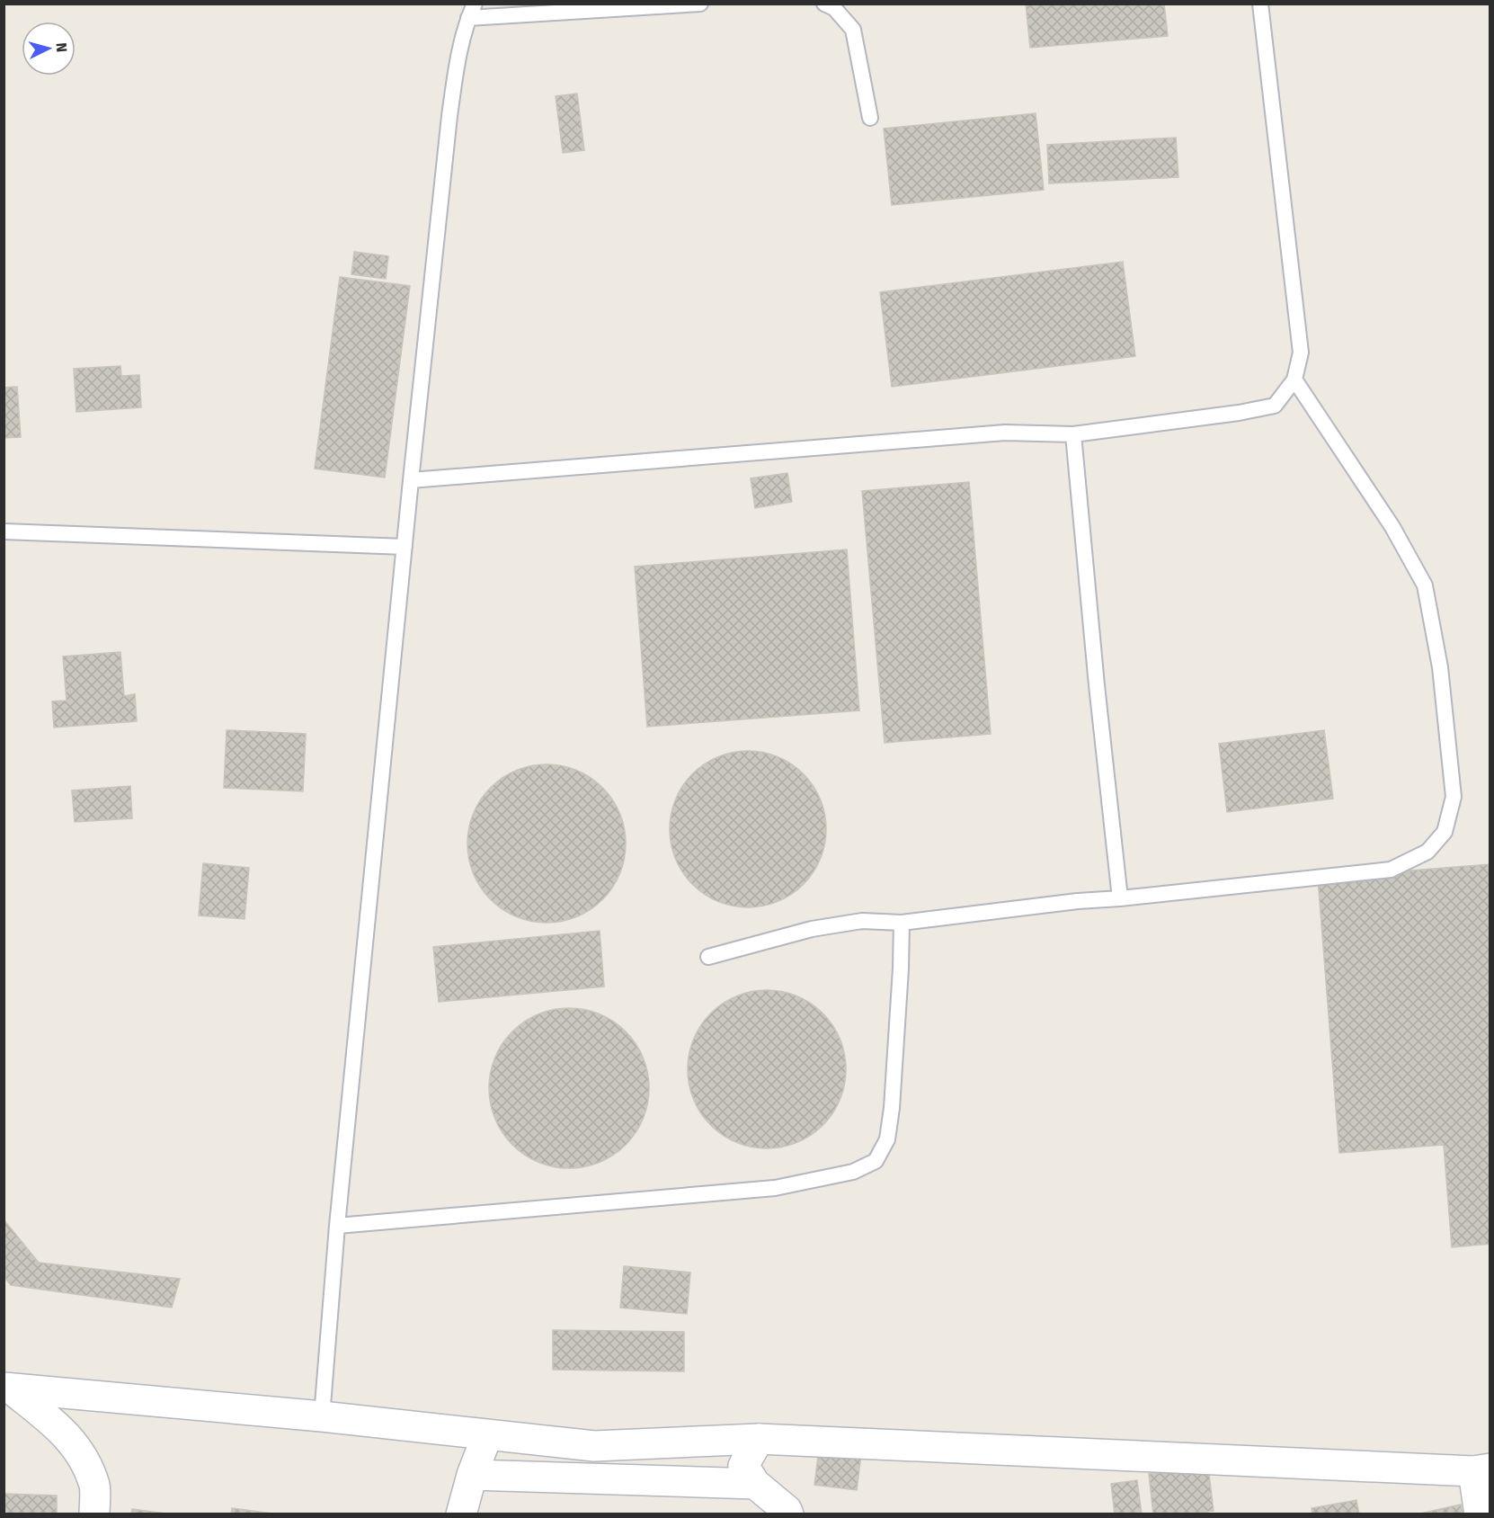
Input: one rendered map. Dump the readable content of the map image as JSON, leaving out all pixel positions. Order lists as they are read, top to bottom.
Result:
{
  "north": "right"
}
